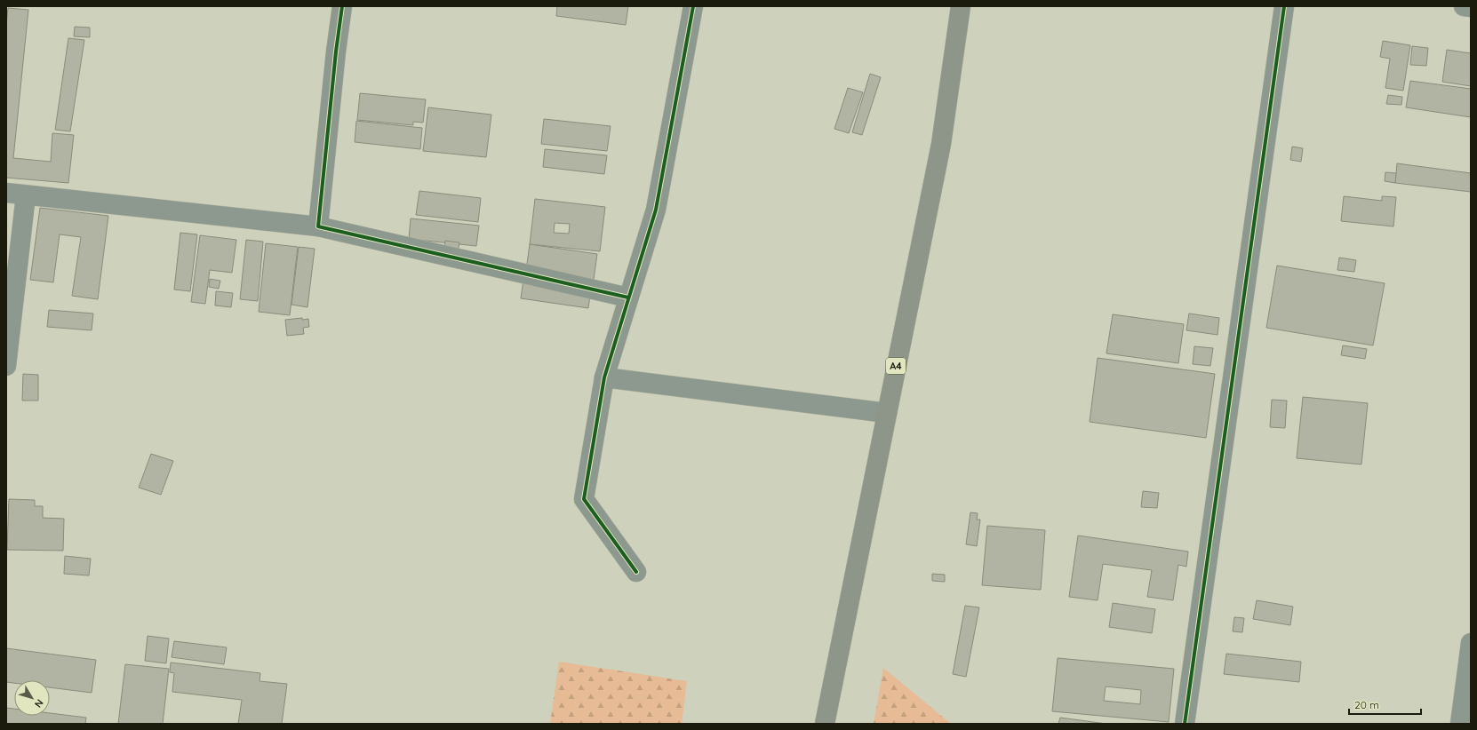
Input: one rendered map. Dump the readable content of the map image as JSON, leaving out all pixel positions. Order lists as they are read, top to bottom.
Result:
{
  "streets": {
    "highway": ["A4"]
  },
  "scale_bar": "20 m",
  "north": "bottom right"
}
